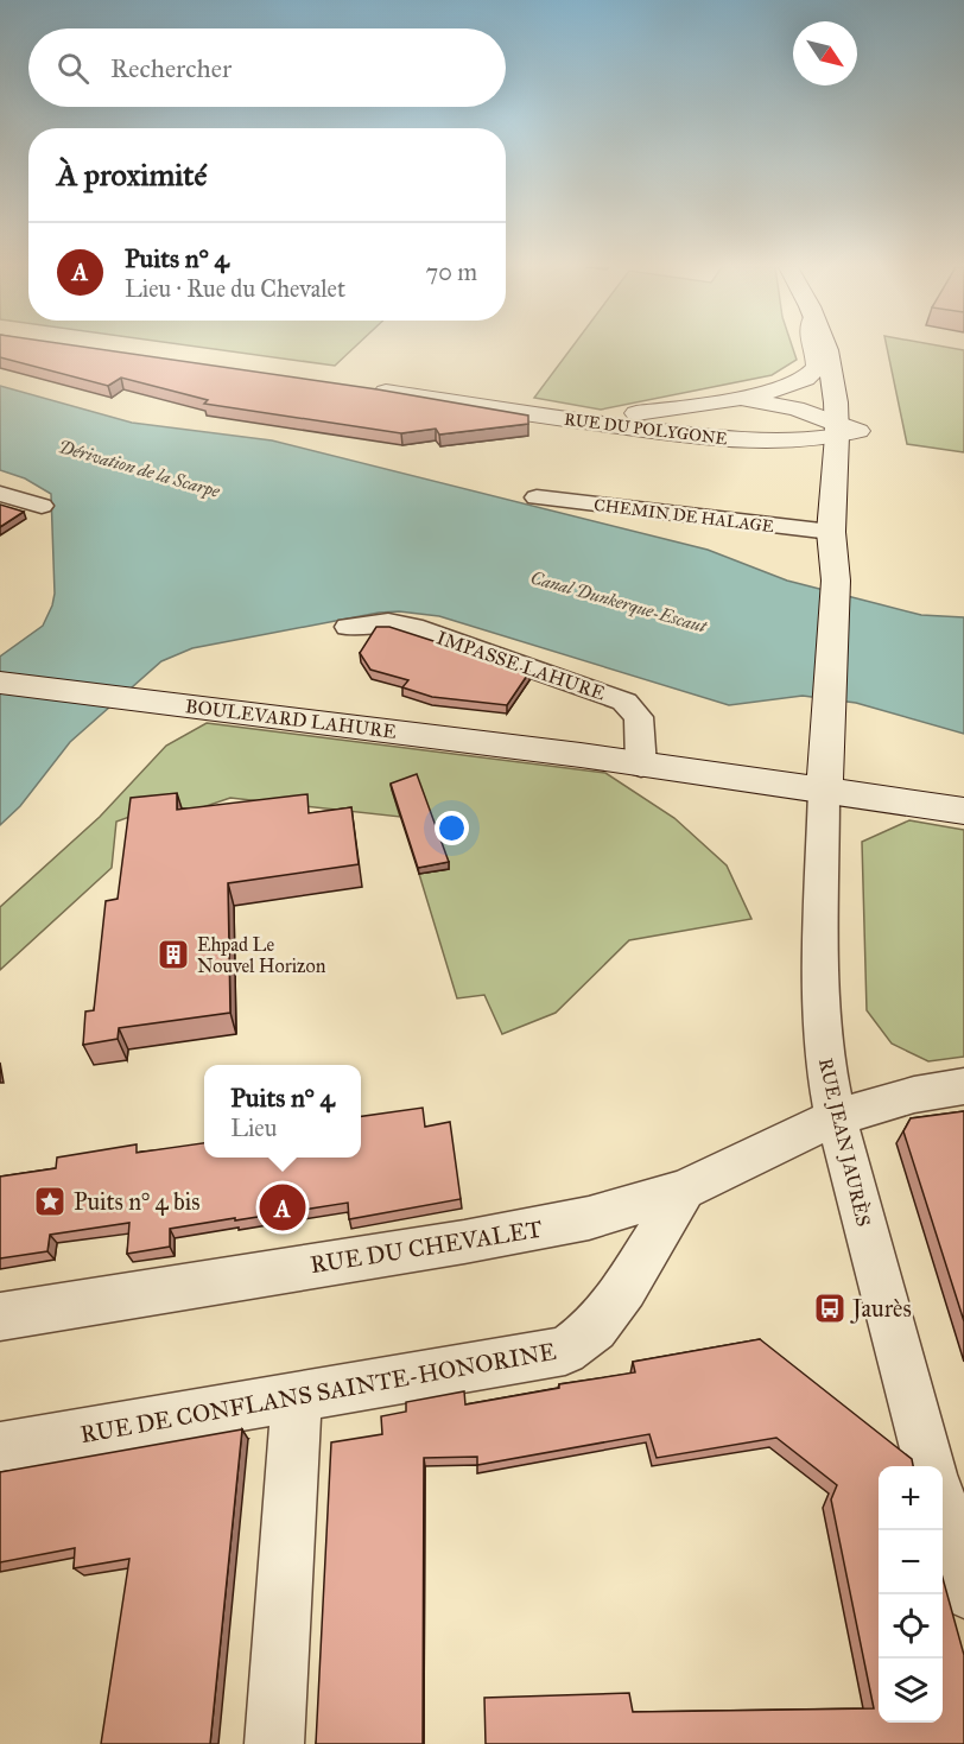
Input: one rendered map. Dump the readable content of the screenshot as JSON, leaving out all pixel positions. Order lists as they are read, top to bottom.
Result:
{
  "streets": {
    "main road": ["RUE DU POLYGONE", "BOULEVARD LAHURE", "RUE JEAN JAURÈS"],
    "street": [
      "CHEMIN DE HALAGE",
      "IMPASSE LAHURE",
      "RUE DU CHEVALET",
      "RUE DE CONFLANS SAINTE-HONORINE"
    ]
  },
  "crossings": [
    ["IMPASSE LAHURE", "BOULEVARD LAHURE"],
    ["BOULEVARD LAHURE", "RUE JEAN JAURÈS"],
    ["RUE JEAN JAURÈS", "RUE DU CHEVALET"],
    ["RUE DU CHEVALET", "RUE DE CONFLANS SAINTE-HONORINE"]
  ],
  "water": ["Dérivation de la Scarpe", "Canal Dunkerque-Escaut"],
  "places": {
    "building": ["Ehpad Le Nouvel Horizon"],
    "place": ["Puits n° 4 bis"],
    "bus stop": ["Jaurès"]
  },
  "north": "bottom right",
  "page": {
    "search": "Rechercher",
    "heading": "À proximité",
    "list": [
      {
        "mark": "A",
        "name": "Puits n° 4",
        "note": "Lieu · Rue du Chevalet",
        "value": "70 m"
      }
    ],
    "popup": ["Puits n° 4", "Lieu"],
    "pins": "A",
    "map_buttons": ["+", "−"]
  }
}
